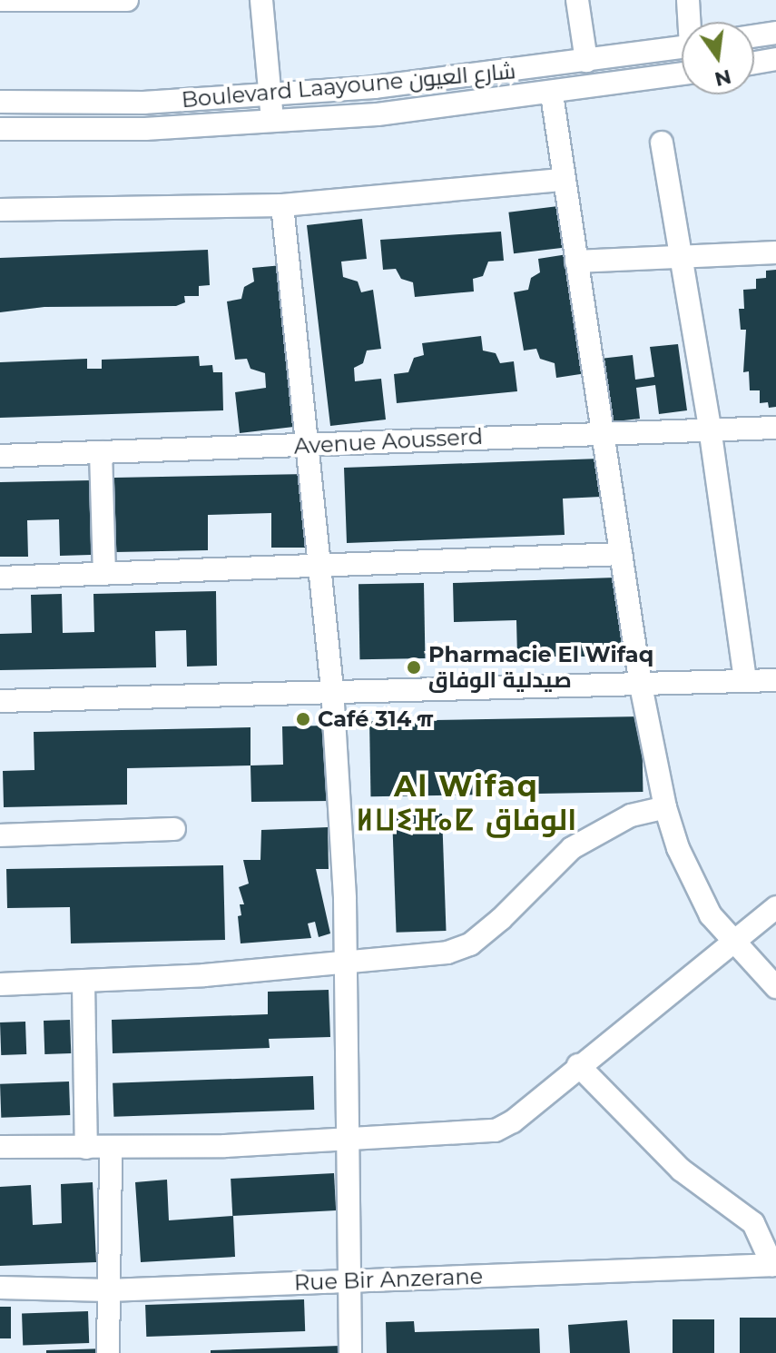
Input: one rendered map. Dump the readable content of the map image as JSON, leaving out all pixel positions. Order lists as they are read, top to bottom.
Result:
{
  "streets": {
    "street": ["Boulevard Laayoune شارع العيون", "Avenue Aousserd", "Rue Bir Anzerane"]
  },
  "districts": ["Al Wifaq ⵍⵡⵉⴼⴰⵇ الوفاق"],
  "places": ["Pharmacie El Wifaq صيدلية الوفاق", "Café 314 π"],
  "north": "bottom"
}
